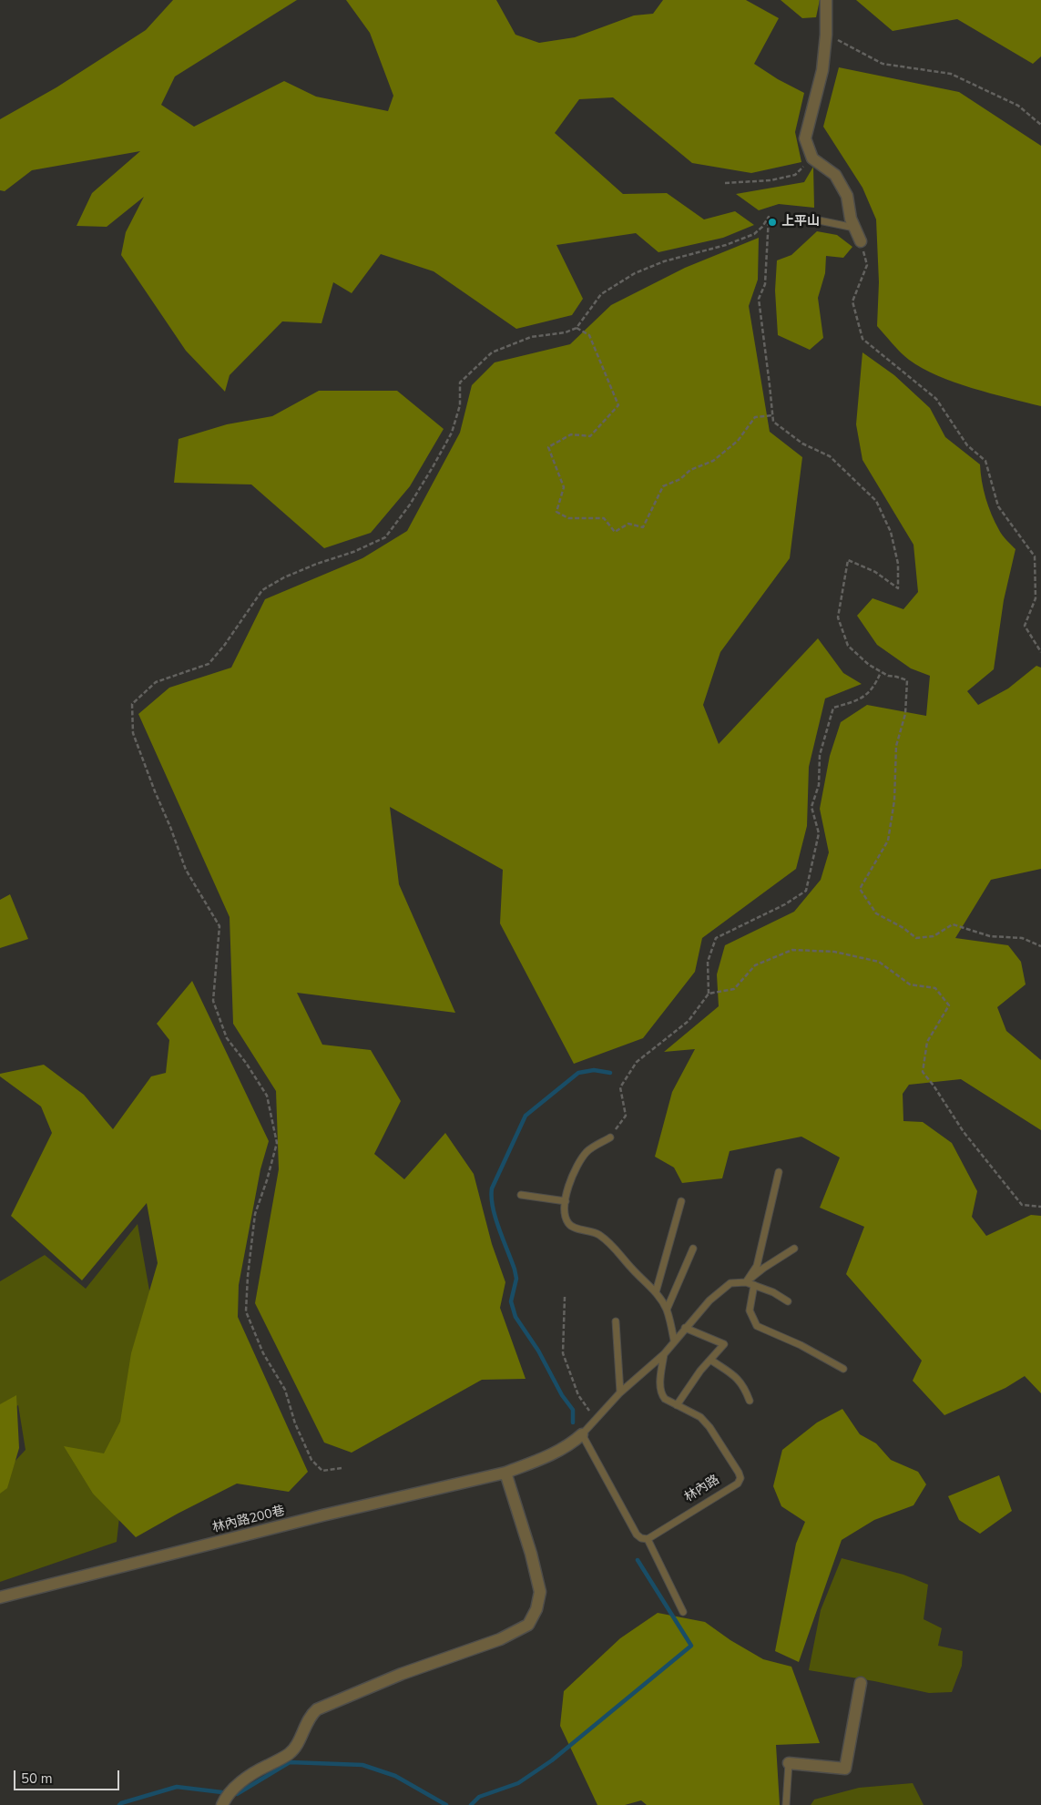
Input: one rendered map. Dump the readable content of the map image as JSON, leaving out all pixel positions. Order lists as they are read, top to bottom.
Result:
{
  "streets": {
    "street": ["林內路", "林內路200巷"]
  },
  "crossings": [
    ["林內路", "林內路200巷"]
  ],
  "places": ["上平山"],
  "scale_bar": "50 m"
}
